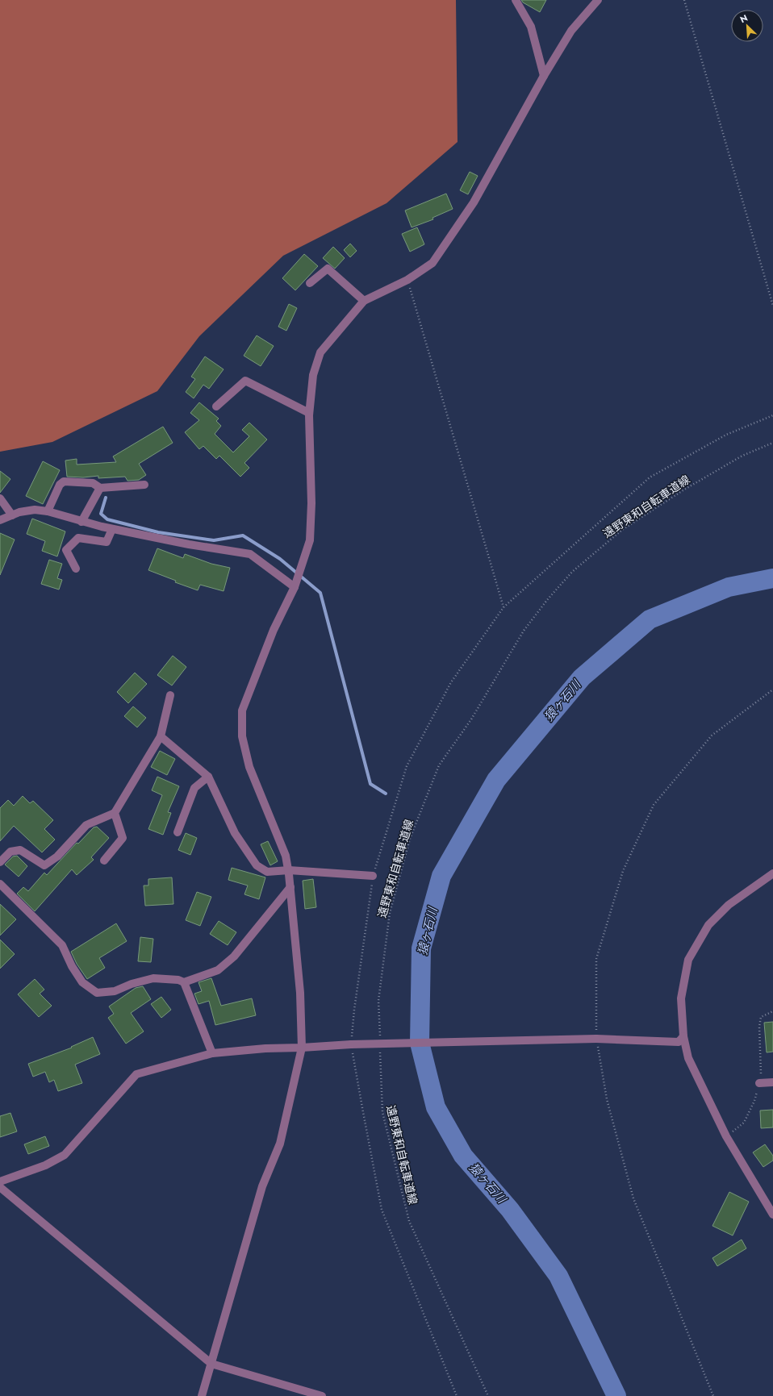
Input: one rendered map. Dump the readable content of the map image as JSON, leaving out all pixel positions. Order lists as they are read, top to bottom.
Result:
{
  "streets": {
    "path": ["遠野東和自転車道線"]
  },
  "water": ["猿ヶ石川"],
  "north": "top left"
}
